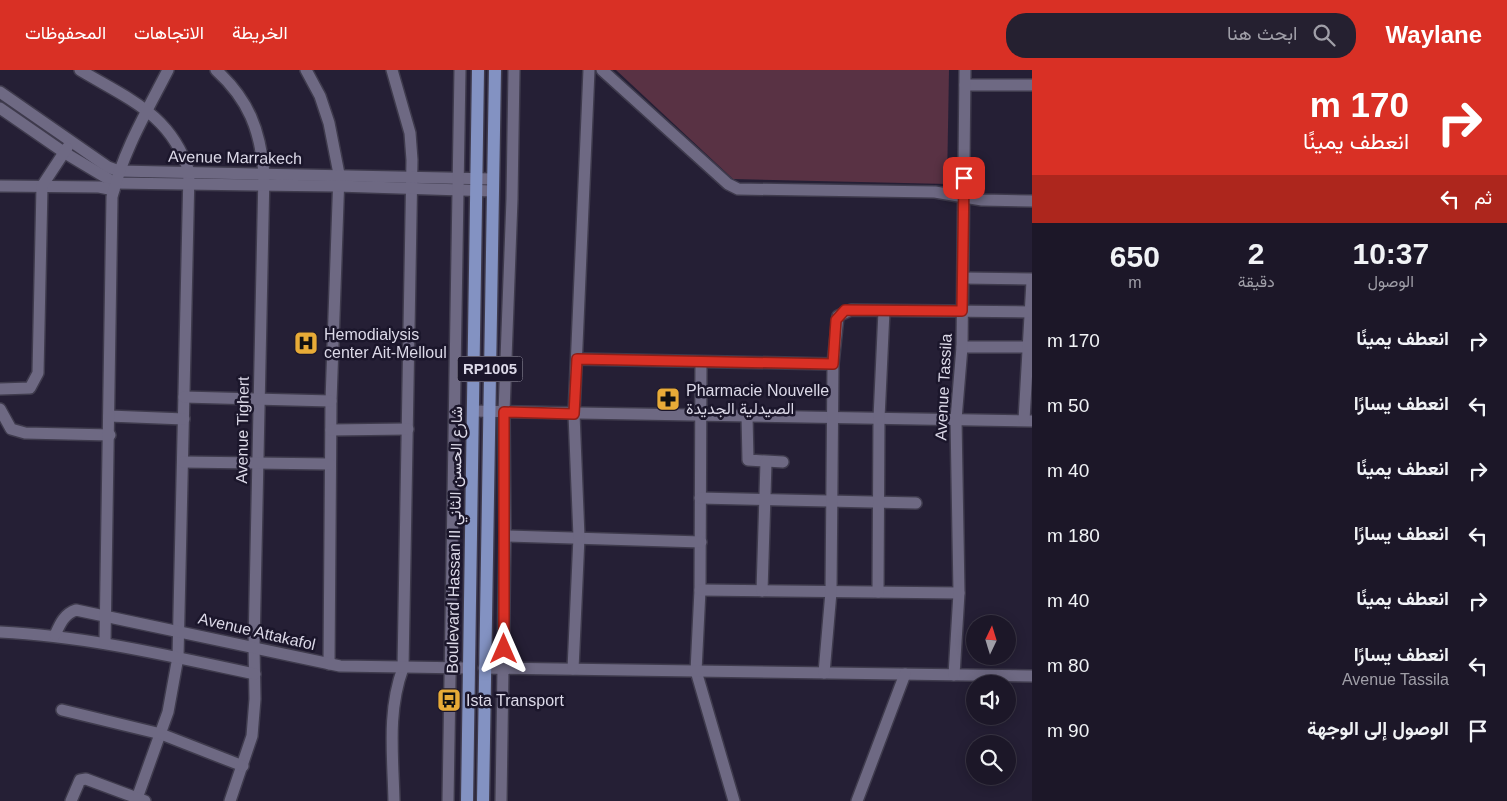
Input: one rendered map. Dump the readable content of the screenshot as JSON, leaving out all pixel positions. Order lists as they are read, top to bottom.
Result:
{
  "streets": {
    "main road": ["RP1005", "Boulevard Hassan II شارع الحسن الثاني"],
    "street": [
      "Avenue Marrakech",
      "Avenue Tassila",
      "Avenue Tighert",
      "Avenue Attakafol"
    ]
  },
  "crossings": [
    ["Avenue Marrakech", "Avenue Tighert"],
    ["Avenue Marrakech", "Boulevard Hassan II شارع الحسن الثاني"],
    ["Avenue Tighert", "Avenue Attakafol"],
    ["Boulevard Hassan II شارع الحسن الثاني", "Avenue Attakafol"]
  ],
  "places": {
    "hospital": ["Hemodialysis center Ait-Melloul"],
    "pharmacy": ["Pharmacie Nouvelle الصيدلية الجديدة"],
    "bus stop": ["Ista Transport"]
  },
  "north": "top",
  "page": {
    "header": "Waylane",
    "search": "ابحث هنا",
    "nav": ["الخريطة", "الاتجاهات", "المحفوظات"],
    "turn": ["170 m", "انعطف يمينًا"],
    "then": "ثم",
    "eta": [
      "10:37",
      "الوصول",
      "2",
      "دقيقة",
      "650",
      "m"
    ],
    "list": [
      {
        "name": "انعطف يمينًا",
        "value": "170 m"
      },
      {
        "name": "انعطف يسارًا",
        "value": "50 m"
      },
      {
        "name": "انعطف يمينًا",
        "value": "40 m"
      },
      {
        "name": "انعطف يسارًا",
        "value": "180 m"
      },
      {
        "name": "انعطف يمينًا",
        "value": "40 m"
      },
      {
        "name": "انعطف يسارًا",
        "note": "Avenue Tassila",
        "value": "80 m"
      },
      {
        "name": "الوصول إلى الوجهة",
        "value": "90 m"
      }
    ]
  }
}
